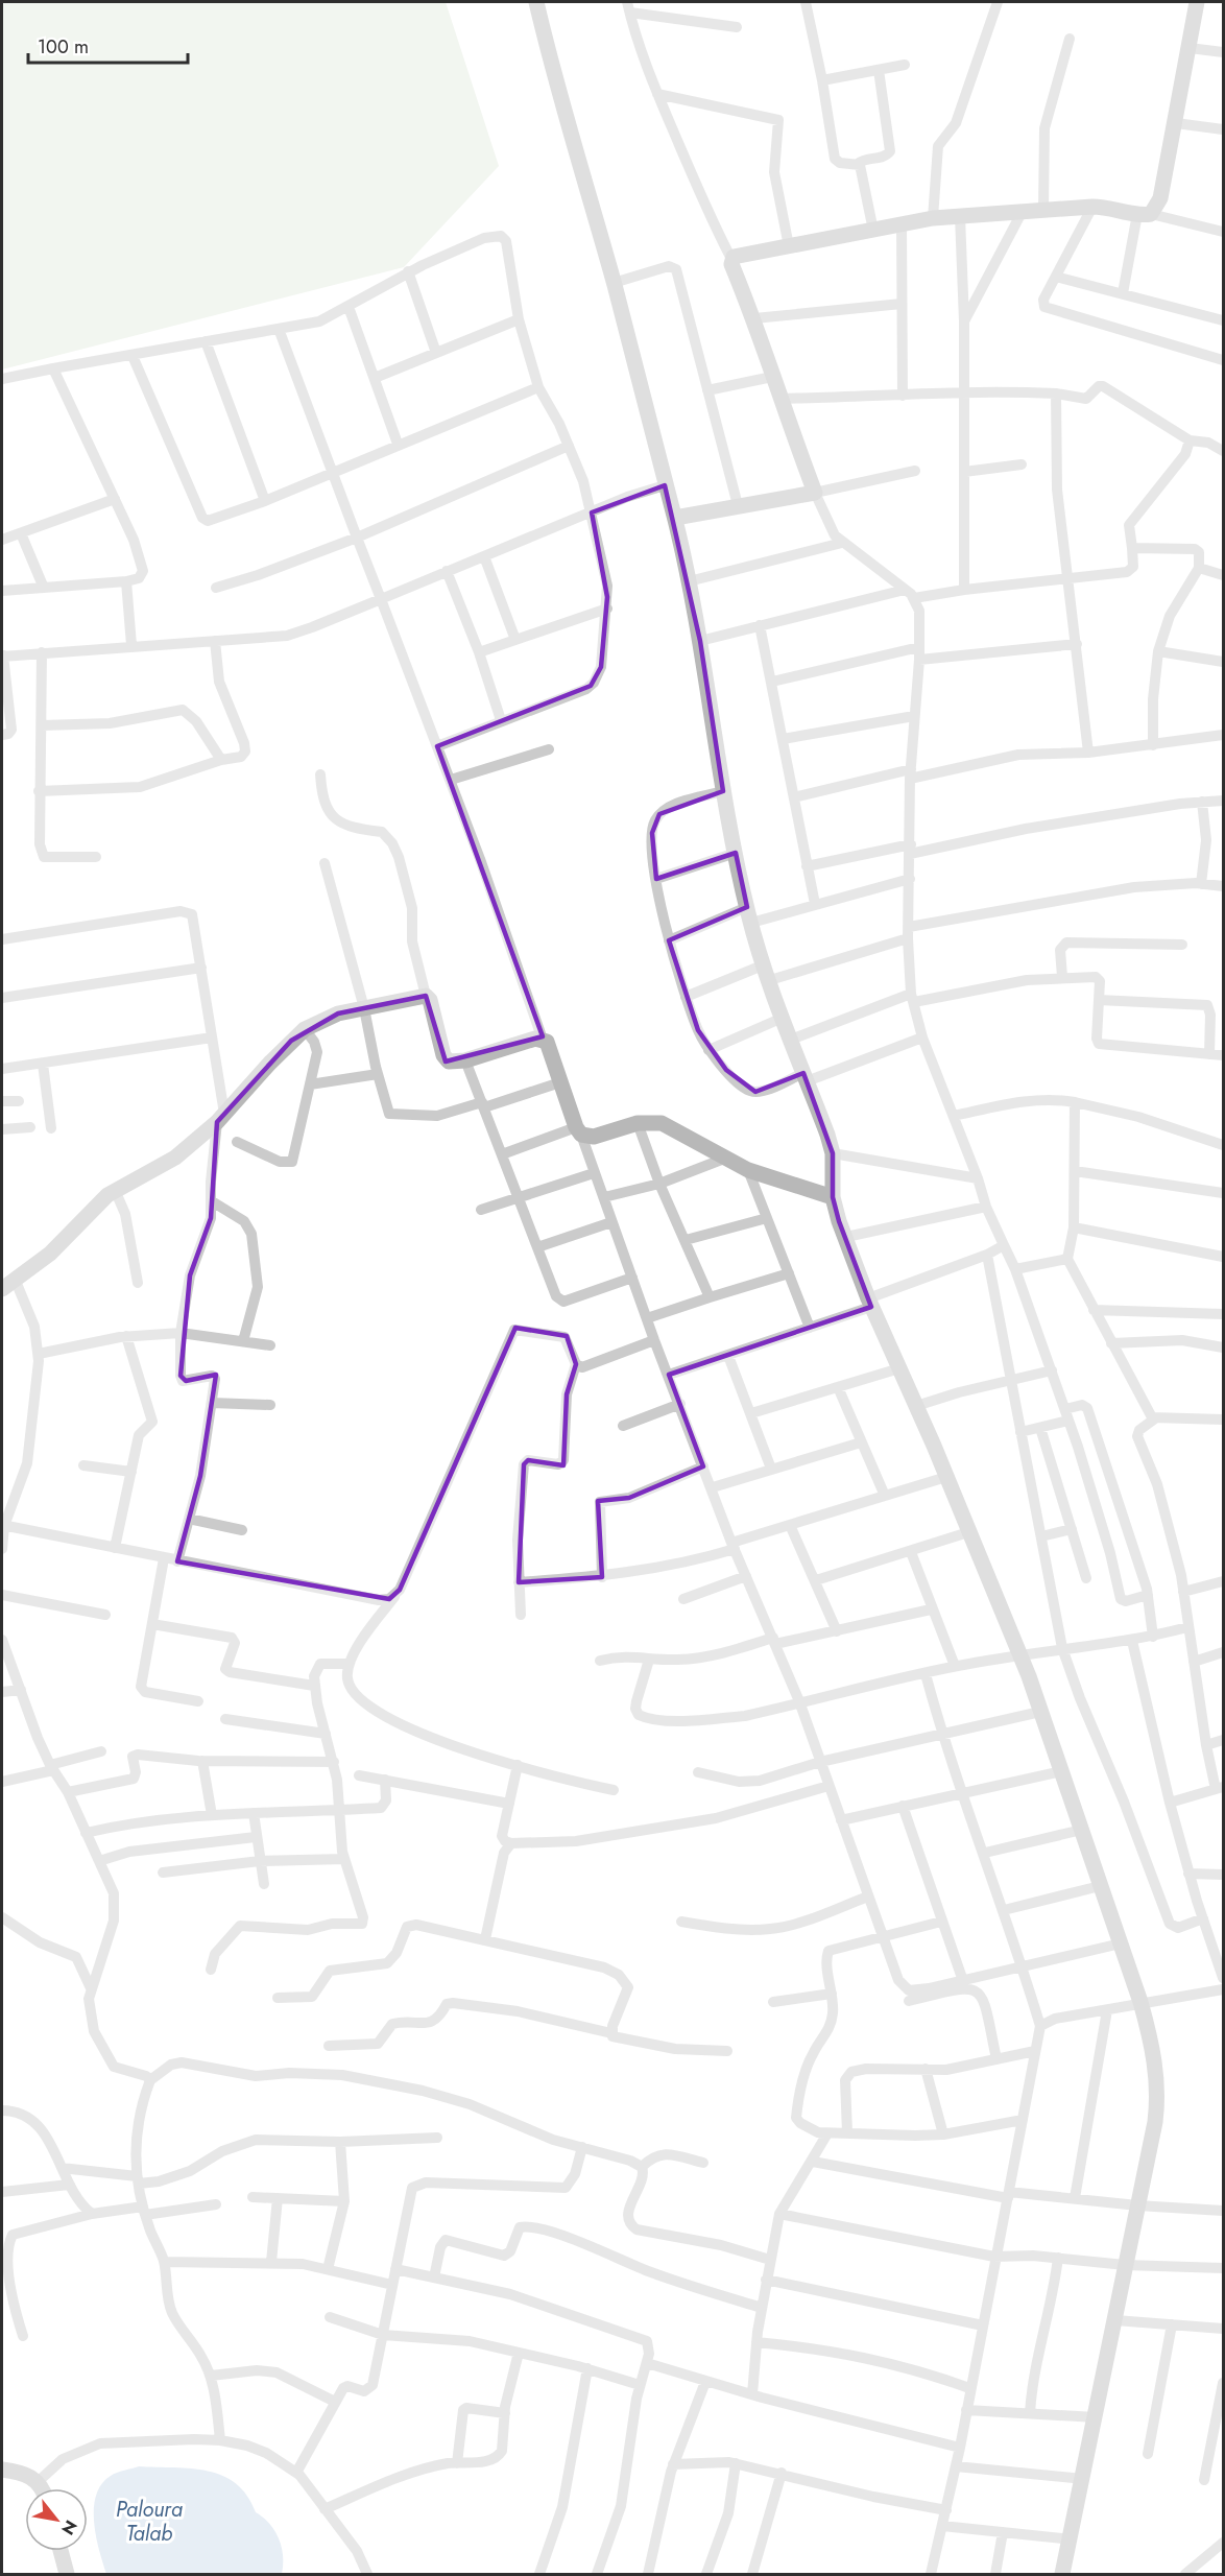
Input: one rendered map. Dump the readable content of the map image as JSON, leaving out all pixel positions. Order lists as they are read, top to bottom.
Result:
{
  "water": ["Paloura Talab"],
  "scale_bar": "100 m",
  "north": "bottom right"
}
